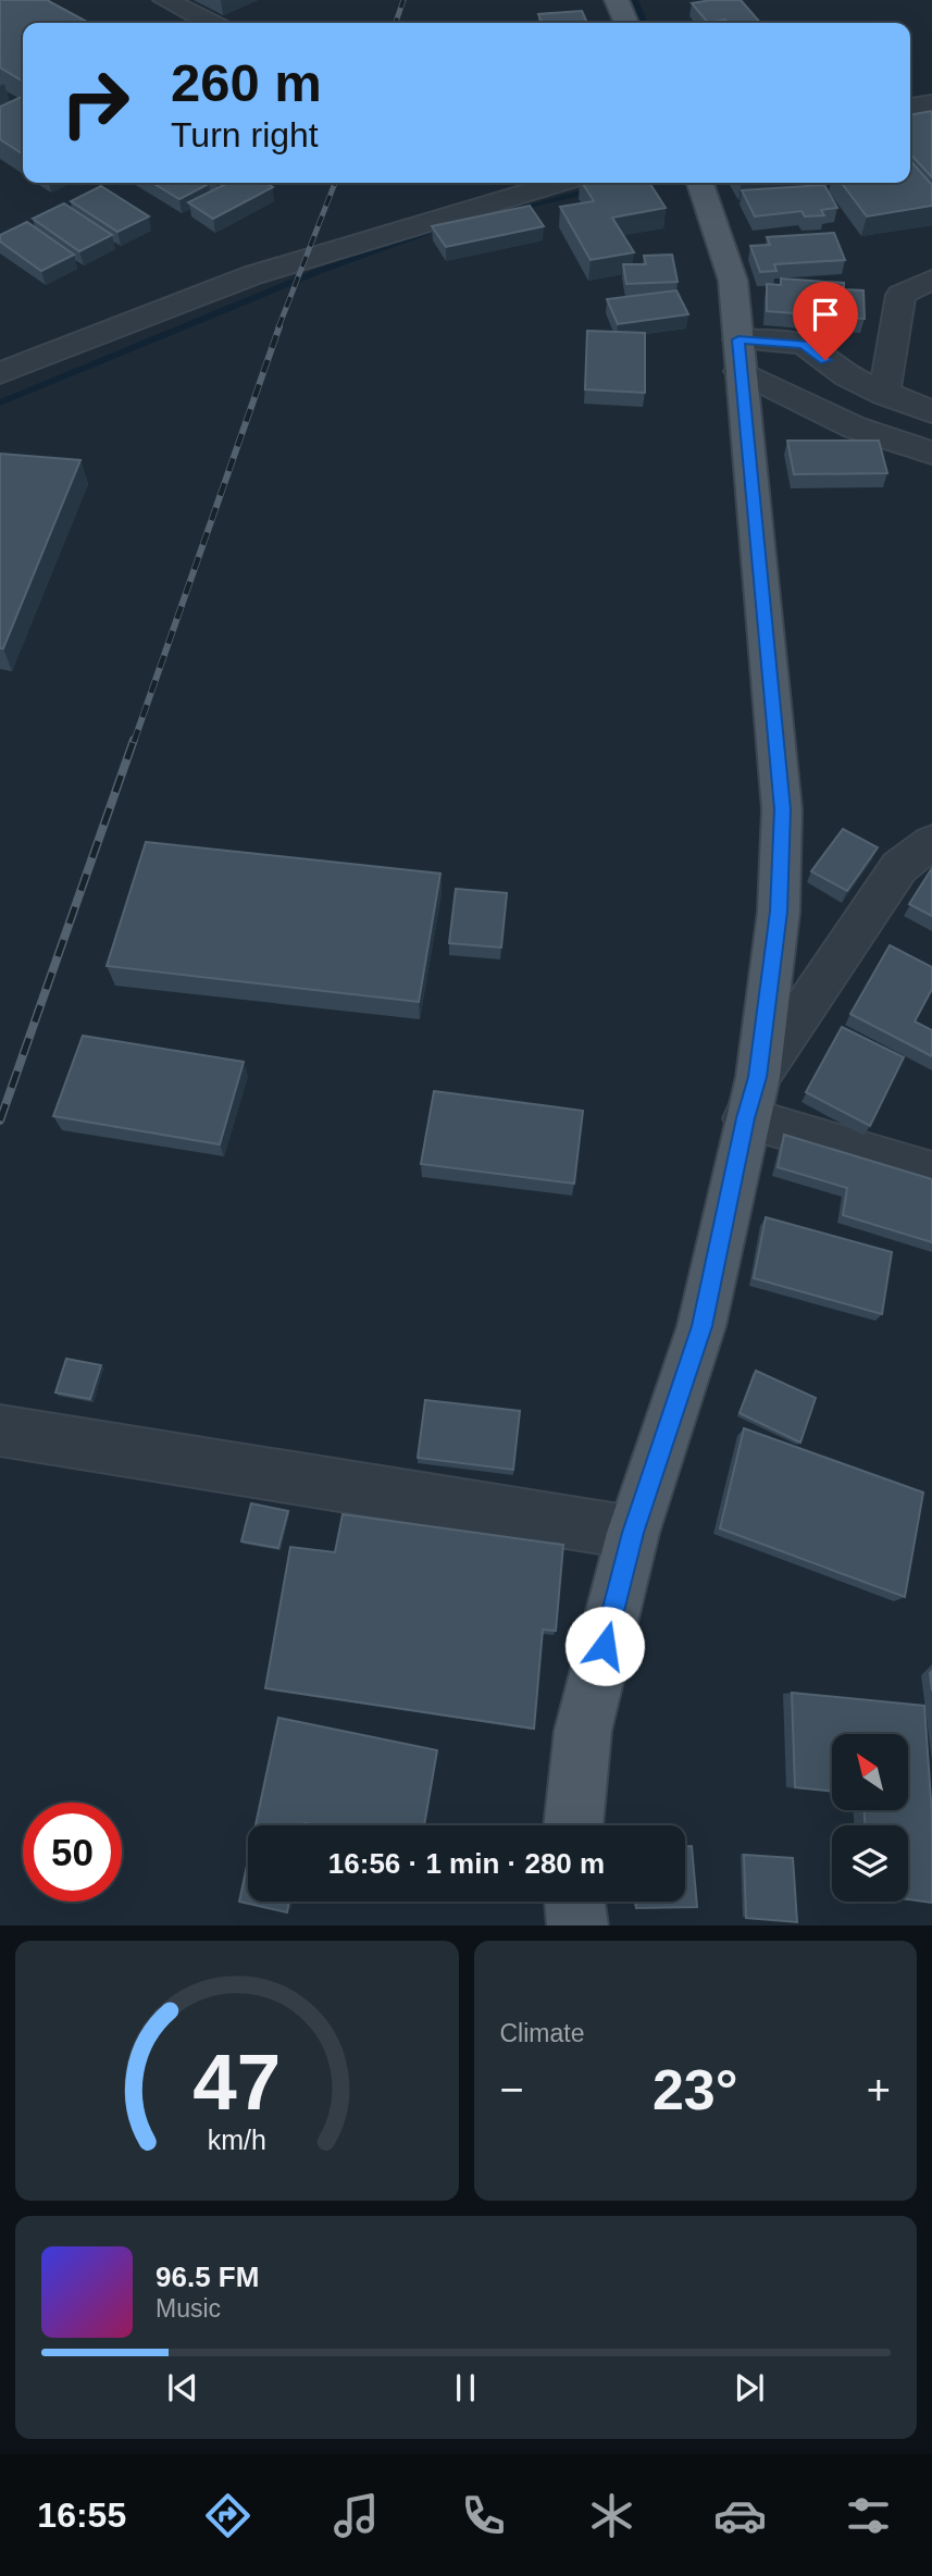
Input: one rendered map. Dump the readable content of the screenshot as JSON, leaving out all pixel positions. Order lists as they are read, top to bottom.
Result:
{
  "north": "top left",
  "page": {
    "turn": ["260 m", "Turn right"],
    "limit": "50",
    "trip": "16:56 · 1 min · 280 m",
    "tile": "Climate",
    "heat": ["−", "23°", "+"],
    "song": ["96.5 FM", "Music"],
    "tabs": "16:55",
    "gauge": ["47", "km/h"]
  }
}
